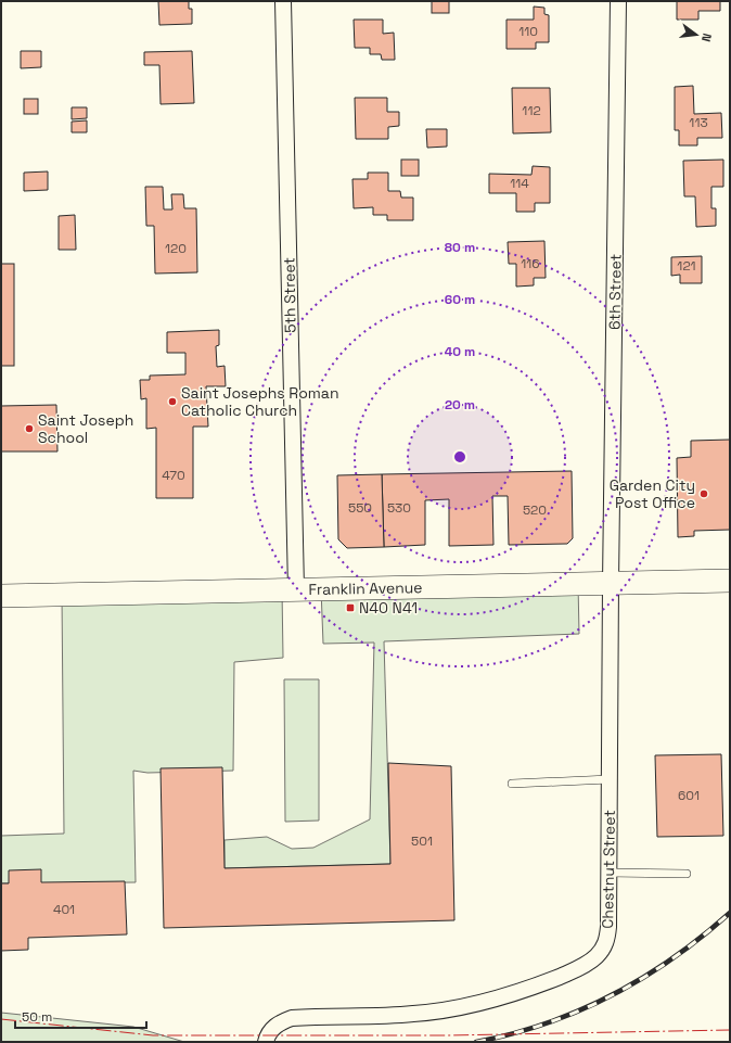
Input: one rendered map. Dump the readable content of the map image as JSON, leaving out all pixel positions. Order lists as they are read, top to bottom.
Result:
{
  "streets": {
    "main road": ["Franklin Avenue"],
    "street": ["6th Street", "5th Street", "Chestnut Street"]
  },
  "crossings": [
    ["6th Street", "Franklin Avenue"],
    ["6th Street", "Chestnut Street"],
    ["5th Street", "Franklin Avenue"],
    ["Franklin Avenue", "Chestnut Street"]
  ],
  "places": {
    "other": ["Saint Josephs Roman Catholic Church", "Saint Joseph School", "Garden City Post Office"],
    "transit": ["N40 N41"]
  },
  "house_numbers": [
    "110",
    "112",
    "113",
    "114",
    "120",
    "116",
    "121",
    "470",
    "550",
    "530",
    "520",
    "601",
    "501",
    "401"
  ],
  "scale_bar": "50 m",
  "north": "right",
  "rings": [
    "80 m",
    "60 m",
    "40 m",
    "20 m"
  ]
}
